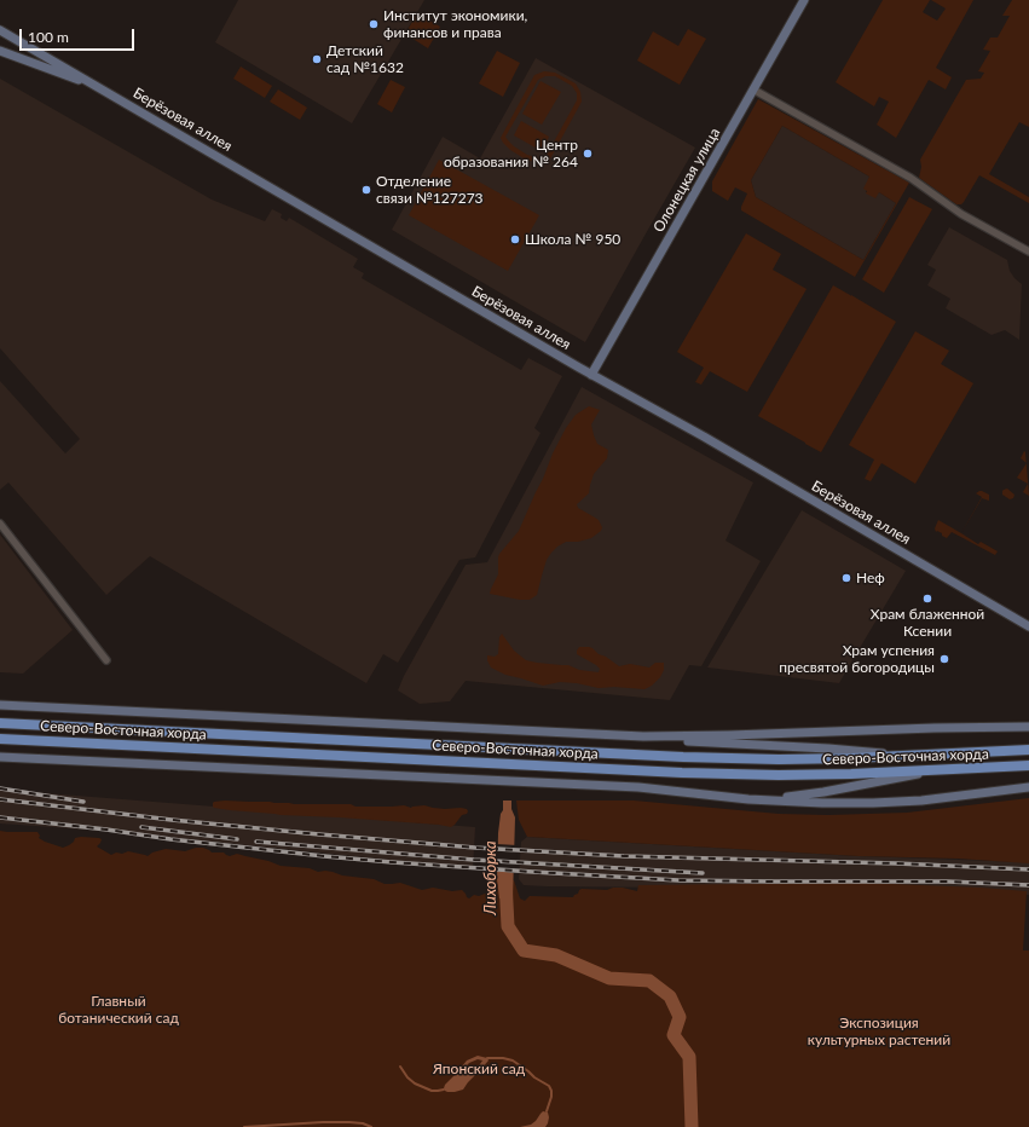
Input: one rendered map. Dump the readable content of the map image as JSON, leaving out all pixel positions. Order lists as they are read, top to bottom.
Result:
{
  "streets": {
    "main road": ["Берёзовая аллея", "Олонецкая улица", "Северо-Восточная хорда"]
  },
  "crossings": [
    ["Берёзовая аллея", "Олонецкая улица"]
  ],
  "water": ["Лихоборка"],
  "parks": ["Главный ботанический сад", "Экспозиция культурных растений", "Японский сад"],
  "places": [
    "Институт экономики, финансов и права",
    "Детский сад №1632",
    "Центр образования № 264",
    "Отделение связи №127273",
    "Школа № 950",
    "Неф",
    "Храм блаженной Ксении",
    "Храм успения пресвятой богородицы"
  ],
  "scale_bar": "100 m"
}
